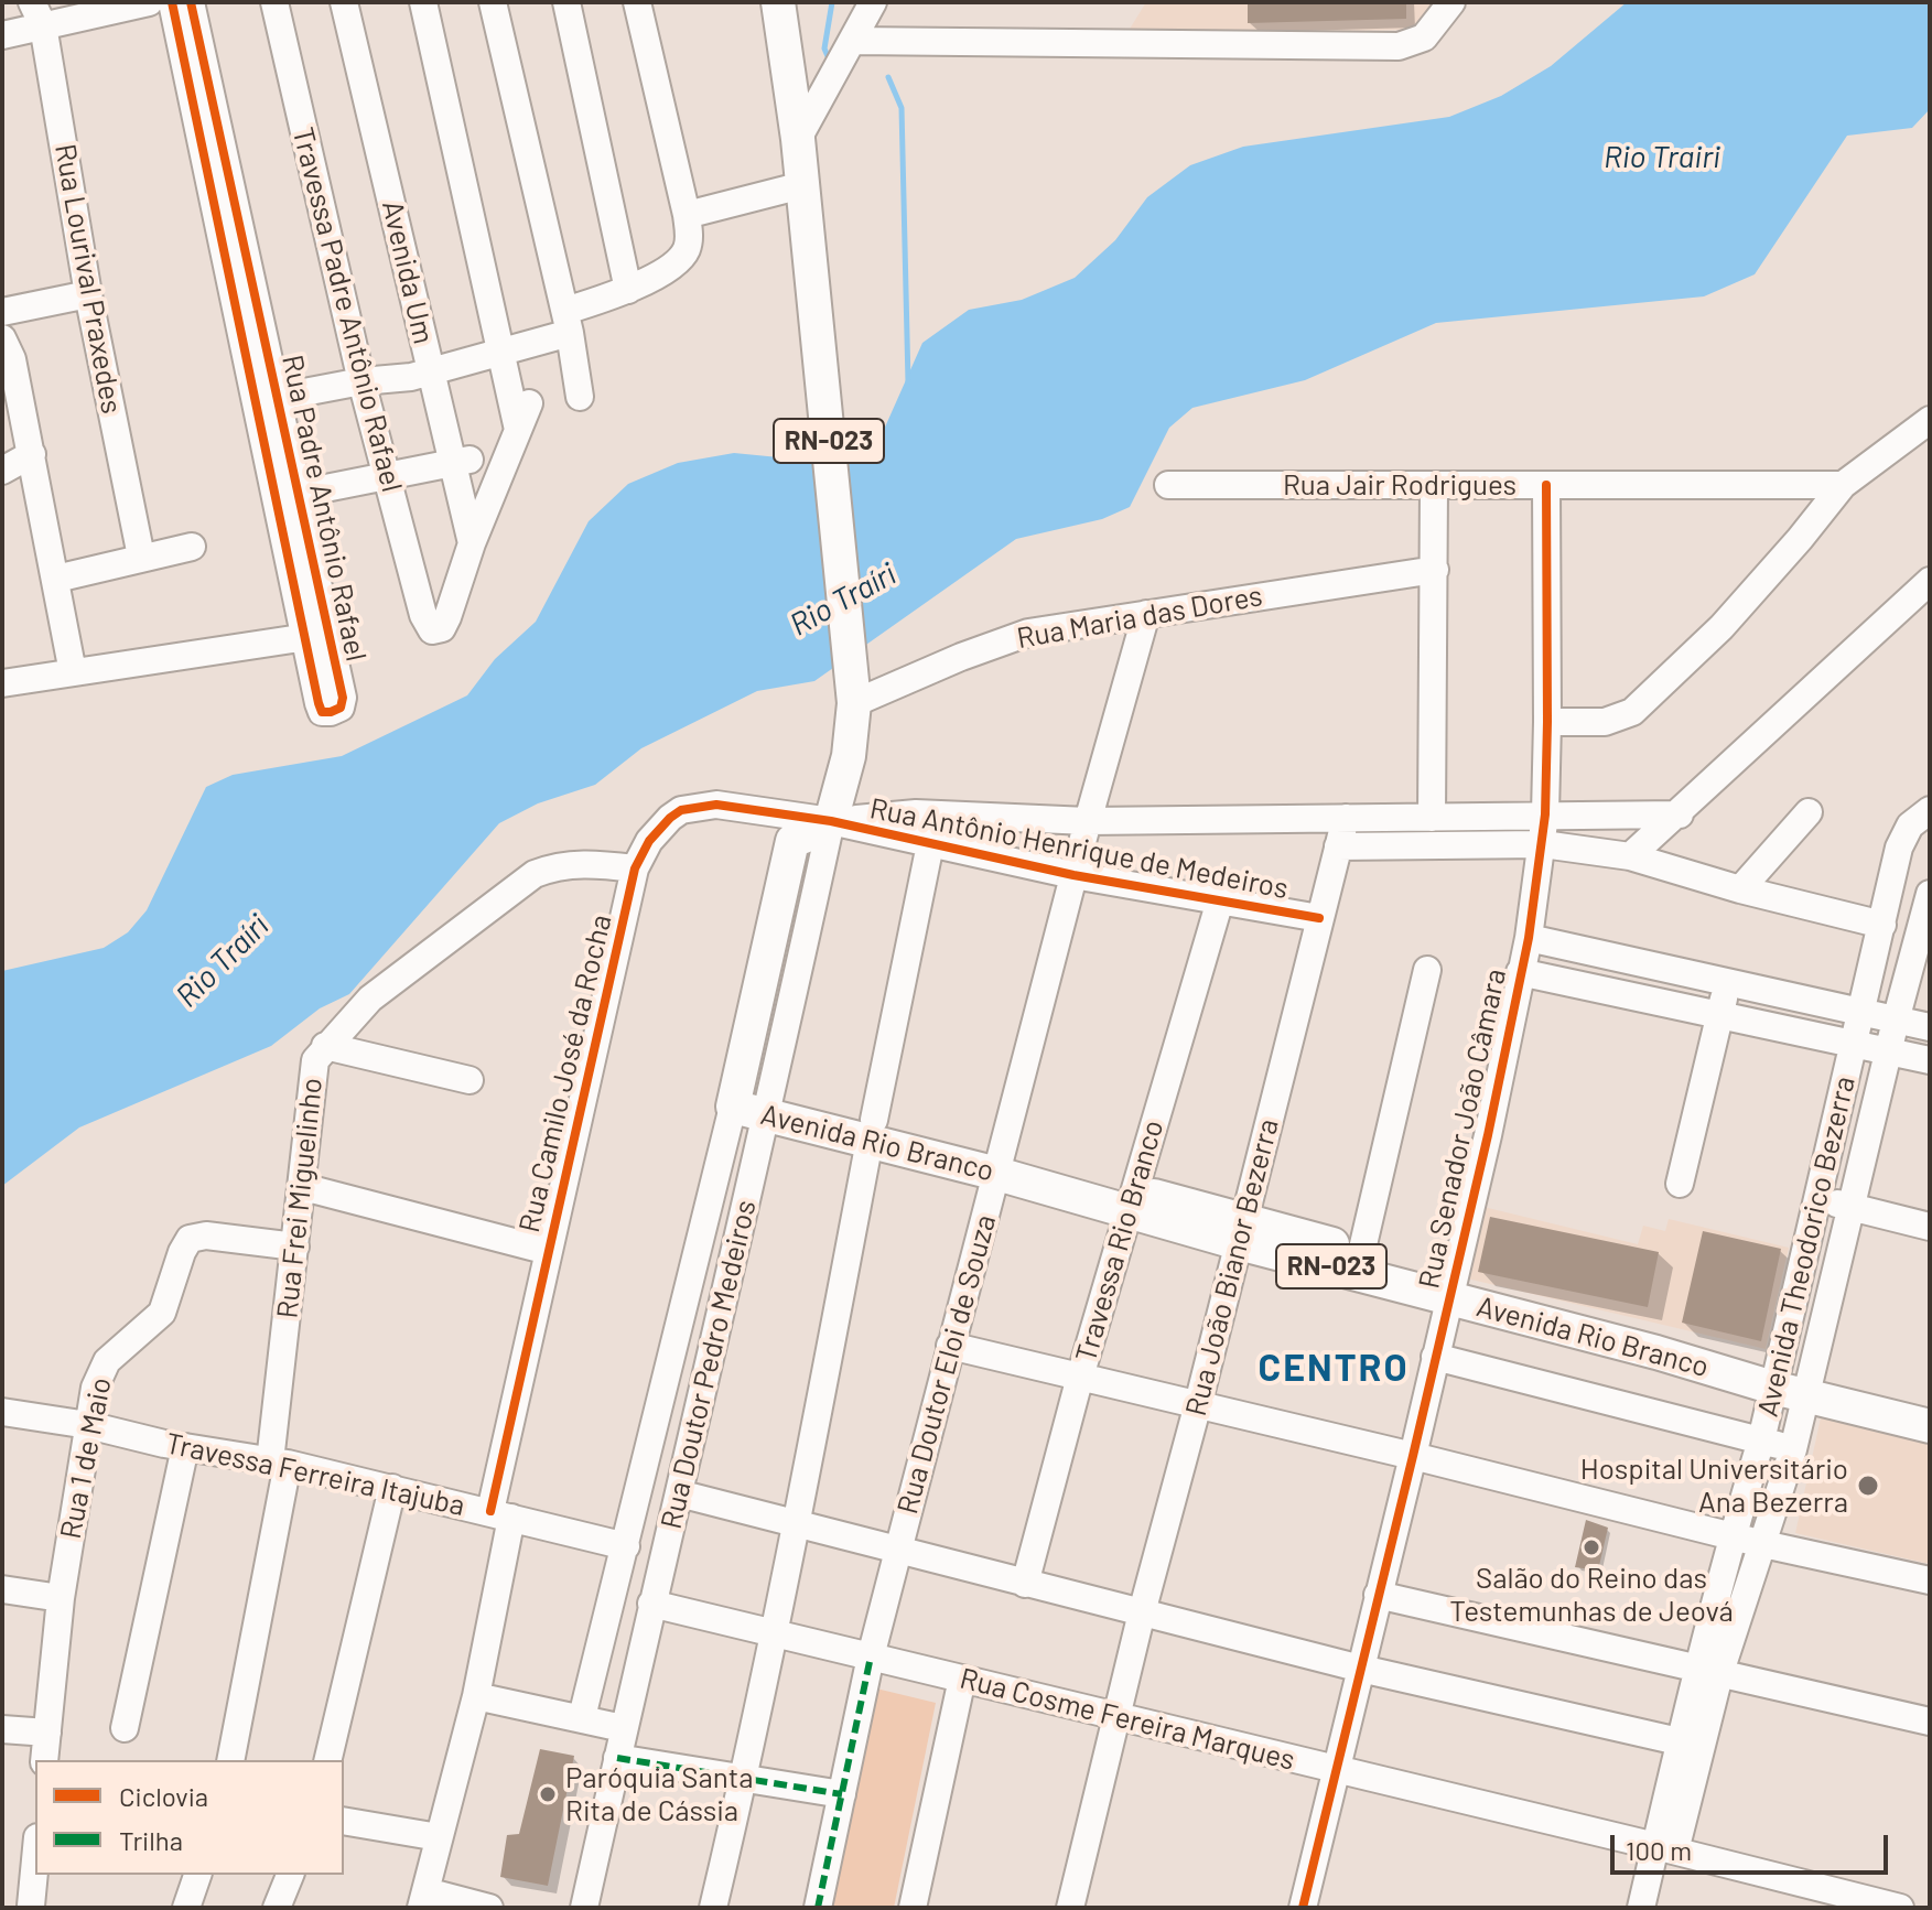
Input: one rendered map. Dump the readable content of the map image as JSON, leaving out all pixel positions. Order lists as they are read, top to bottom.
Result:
{
  "streets": {
    "main road": ["RN-023", "Avenida Rio Branco", "Rua Doutor Pedro Medeiros"],
    "street": [
      "Avenida Um",
      "Rua Lourival Praxedes",
      "Travessa Padre Antônio Rafael",
      "Rua Jair Rodrigues",
      "Rua Padre Antônio Rafael",
      "Rua Maria das Dores",
      "Rua Antônio Henrique de Medeiros",
      "Rua Camilo José da Rocha",
      "Rua Senador João Câmara",
      "Rua Frei Miguelinho",
      "Travessa Rio Branco",
      "Avenida Theodorico Bezerra",
      "Rua João Bianor Bezerra",
      "Rua Doutor Eloi de Souza",
      "Rua 1 de Maio",
      "Travessa Ferreira Itajuba",
      "Rua Cosme Fereira Marques"
    ]
  },
  "crossings": [
    ["Avenida Um", "Travessa Padre Antônio Rafael"],
    ["RN-023", "Rua Maria das Dores"],
    ["RN-023", "Rua Doutor Pedro Medeiros"],
    ["Rua Jair Rodrigues", "Rua Senador João Câmara"],
    ["Rua Maria das Dores", "Rua Doutor Pedro Medeiros"],
    ["Rua Maria das Dores", "Rua Doutor Eloi de Souza"],
    ["Rua Antônio Henrique de Medeiros", "Rua Camilo José da Rocha"],
    ["Rua Antônio Henrique de Medeiros", "Rua Senador João Câmara"],
    ["Rua Antônio Henrique de Medeiros", "Travessa Rio Branco"],
    ["Rua Antônio Henrique de Medeiros", "Rua João Bianor Bezerra"],
    ["Rua Antônio Henrique de Medeiros", "Rua Doutor Pedro Medeiros"],
    ["Rua Antônio Henrique de Medeiros", "Rua Doutor Eloi de Souza"],
    ["Rua Camilo José da Rocha", "Rua Frei Miguelinho"],
    ["Rua Camilo José da Rocha", "Rua Doutor Pedro Medeiros"],
    ["Rua Camilo José da Rocha", "Travessa Ferreira Itajuba"],
    ["Rua Senador João Câmara", "Avenida Rio Branco"],
    ["Rua Senador João Câmara", "Rua Cosme Fereira Marques"],
    ["Avenida Rio Branco", "Travessa Rio Branco"],
    ["Avenida Rio Branco", "Avenida Theodorico Bezerra"],
    ["Avenida Rio Branco", "Rua João Bianor Bezerra"],
    ["Avenida Rio Branco", "Rua Doutor Pedro Medeiros"],
    ["Avenida Rio Branco", "Rua Doutor Eloi de Souza"],
    ["Rua Frei Miguelinho", "Rua 1 de Maio"],
    ["Rua Frei Miguelinho", "Travessa Ferreira Itajuba"],
    ["Avenida Theodorico Bezerra", "Rua Cosme Fereira Marques"],
    ["Rua João Bianor Bezerra", "Rua Cosme Fereira Marques"],
    ["Rua Doutor Pedro Medeiros", "Travessa Ferreira Itajuba"],
    ["Rua Doutor Pedro Medeiros", "Rua Cosme Fereira Marques"],
    ["Rua Doutor Eloi de Souza", "Rua Cosme Fereira Marques"],
    ["Rua 1 de Maio", "Travessa Ferreira Itajuba"]
  ],
  "districts": ["CENTRO"],
  "water": ["Rio Trairi", "Rio Traíri"],
  "places": ["Hospital Universitário Ana Bezerra", "Salão do Reino das Testemunhas de Jeová", "Paróquia Santa Rita de Cássia"],
  "legend": ["Ciclovia", "Trilha"],
  "scale_bar": "100 m"
}
